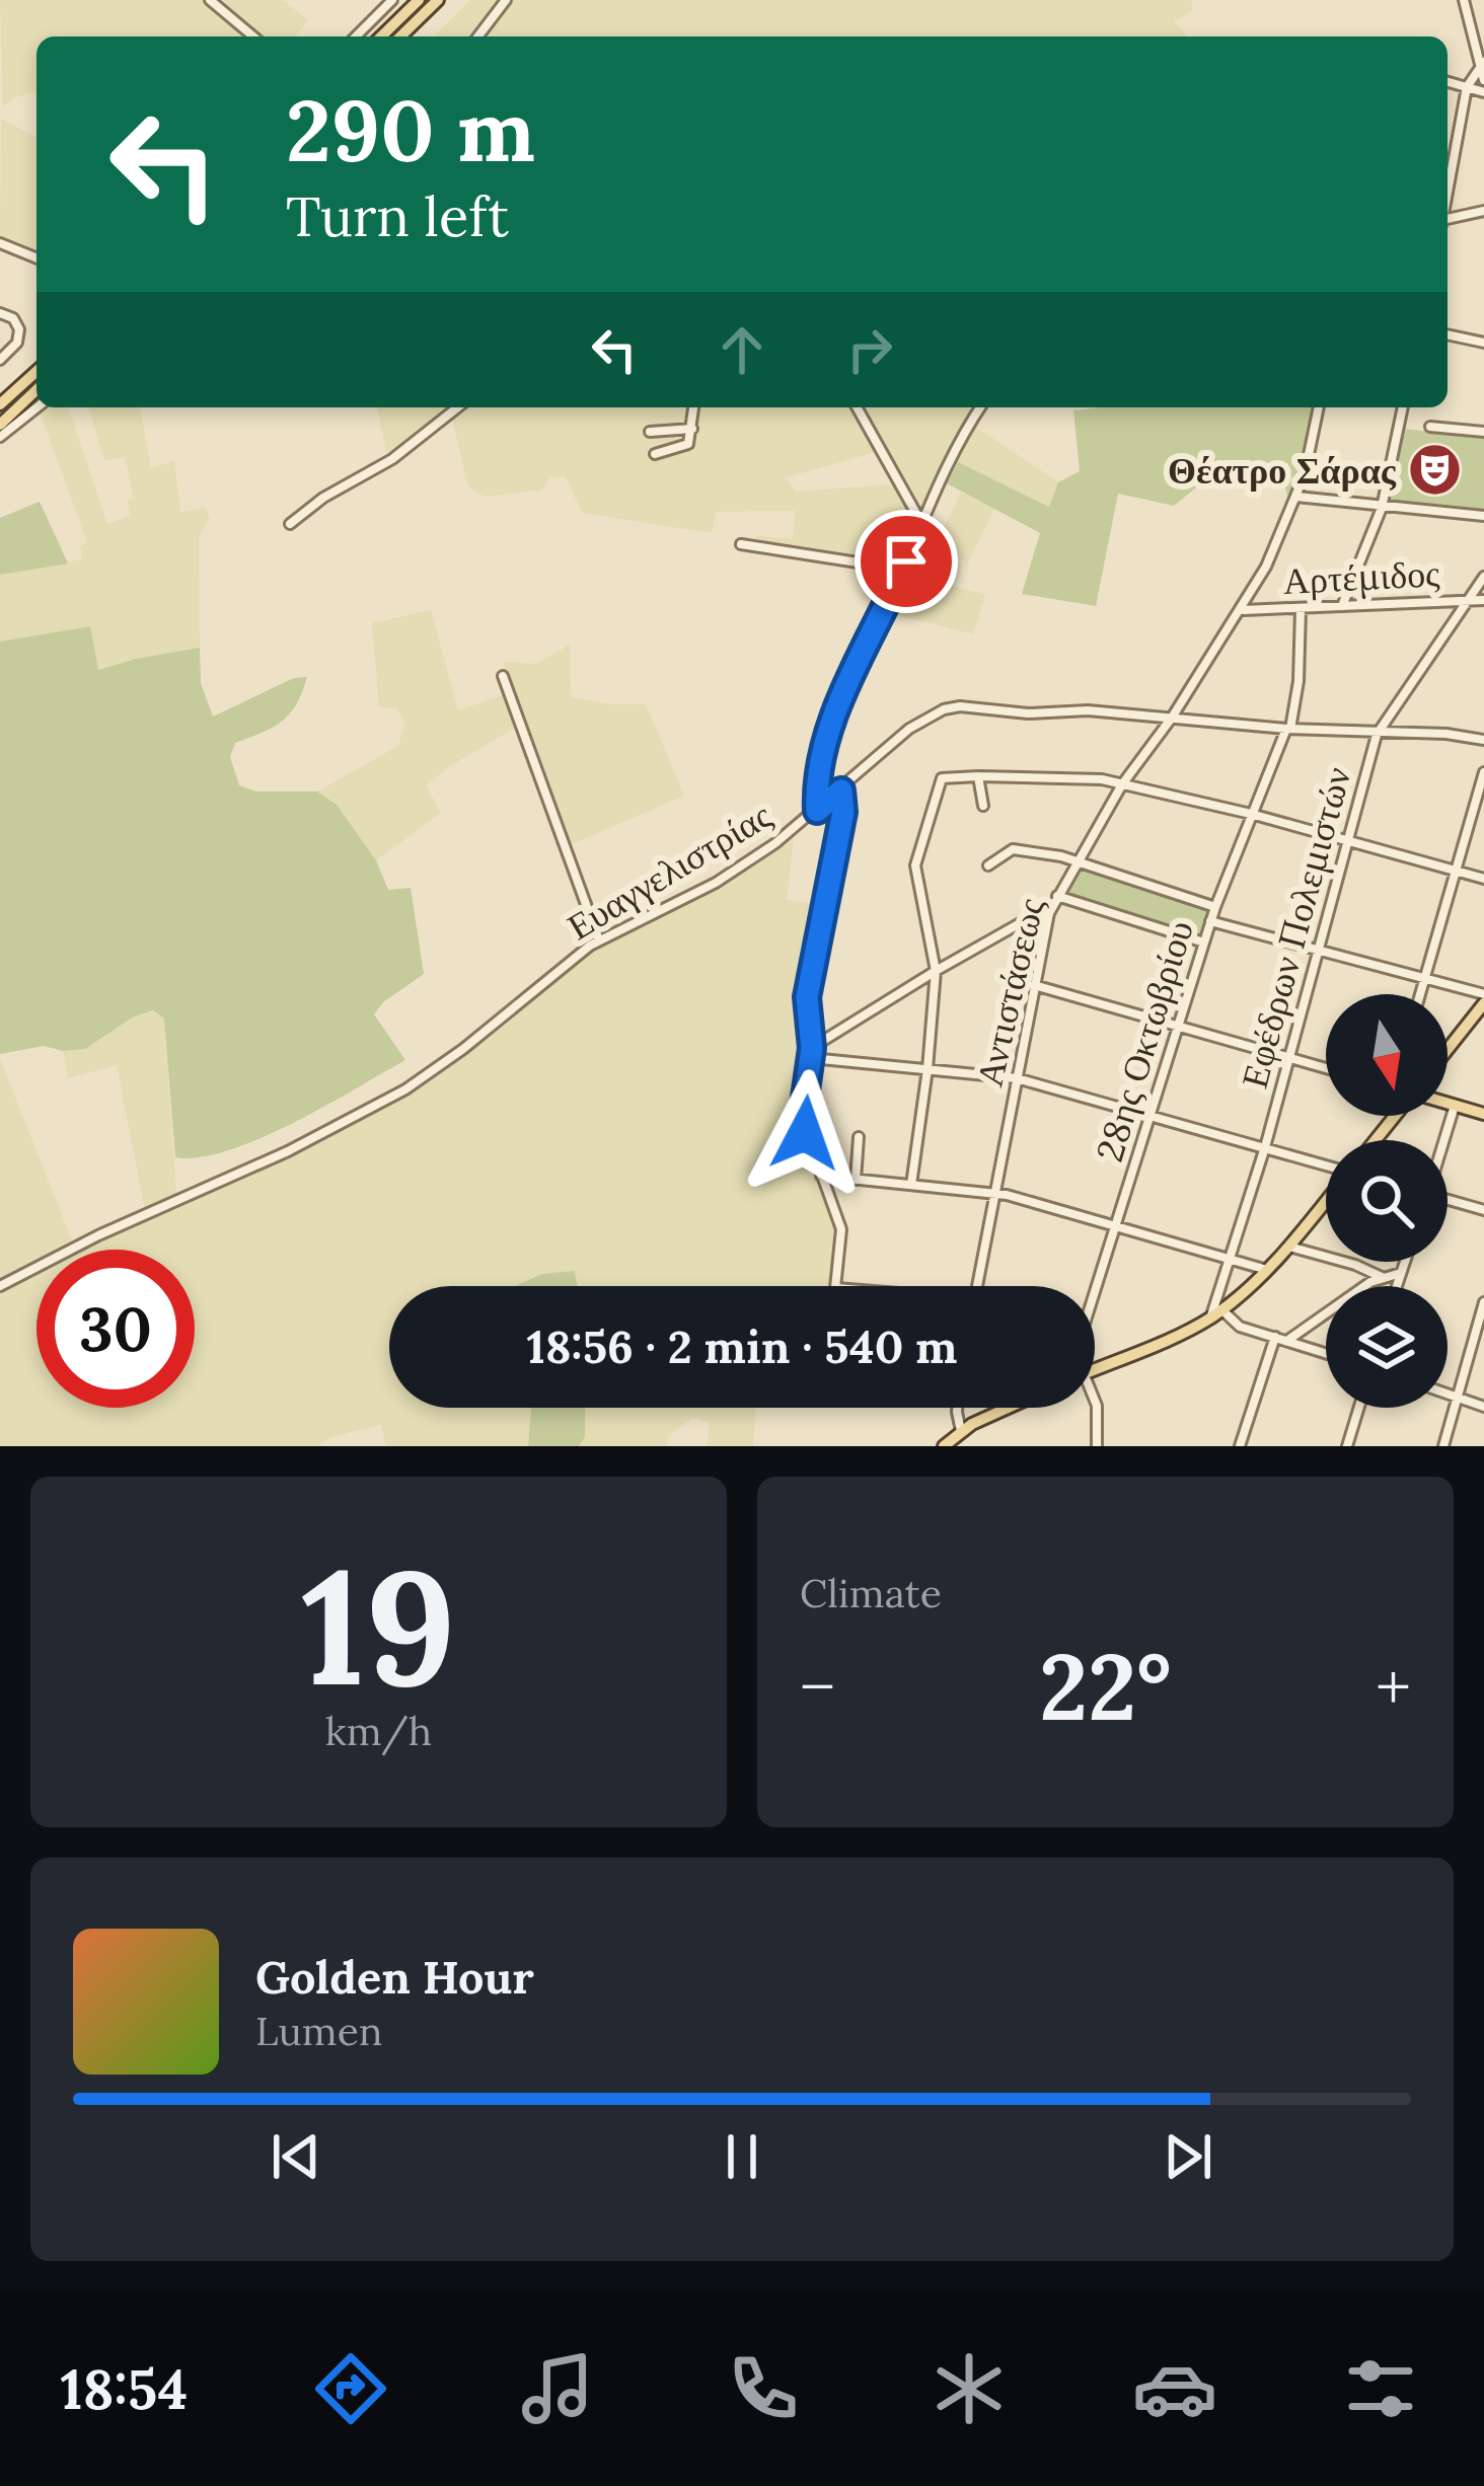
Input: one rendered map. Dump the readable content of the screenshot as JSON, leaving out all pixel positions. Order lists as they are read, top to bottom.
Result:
{
  "streets": {
    "street": [
      "Αρτέμιδος",
      "Ευαγγελιστρίας",
      "Εφέδρων Πολεμιστών",
      "Αντιστάσεως",
      "28ης Οκτωβρίου"
    ]
  },
  "crossings": [
    ["Αρτέμιδος", "Εφέδρων Πολεμιστών"],
    ["Αρτέμιδος", "Αντιστάσεως"],
    ["Αρτέμιδος", "28ης Οκτωβρίου"],
    ["Ευαγγελιστρίας", "Εφέδρων Πολεμιστών"],
    ["Ευαγγελιστρίας", "Αντιστάσεως"],
    ["Ευαγγελιστρίας", "28ης Οκτωβρίου"]
  ],
  "places": {
    "theatre": ["Θέατρο Σάρας"]
  },
  "north": "bottom",
  "page": {
    "turn": ["290 m", "Turn left"],
    "limit": "30",
    "trip": "18:56 · 2 min · 540 m",
    "tile": [
      ["19", "km/h"],
      "Climate"
    ],
    "heat": ["−", "22°", "+"],
    "song": ["Golden Hour", "Lumen"],
    "tabs": "18:54"
  }
}
